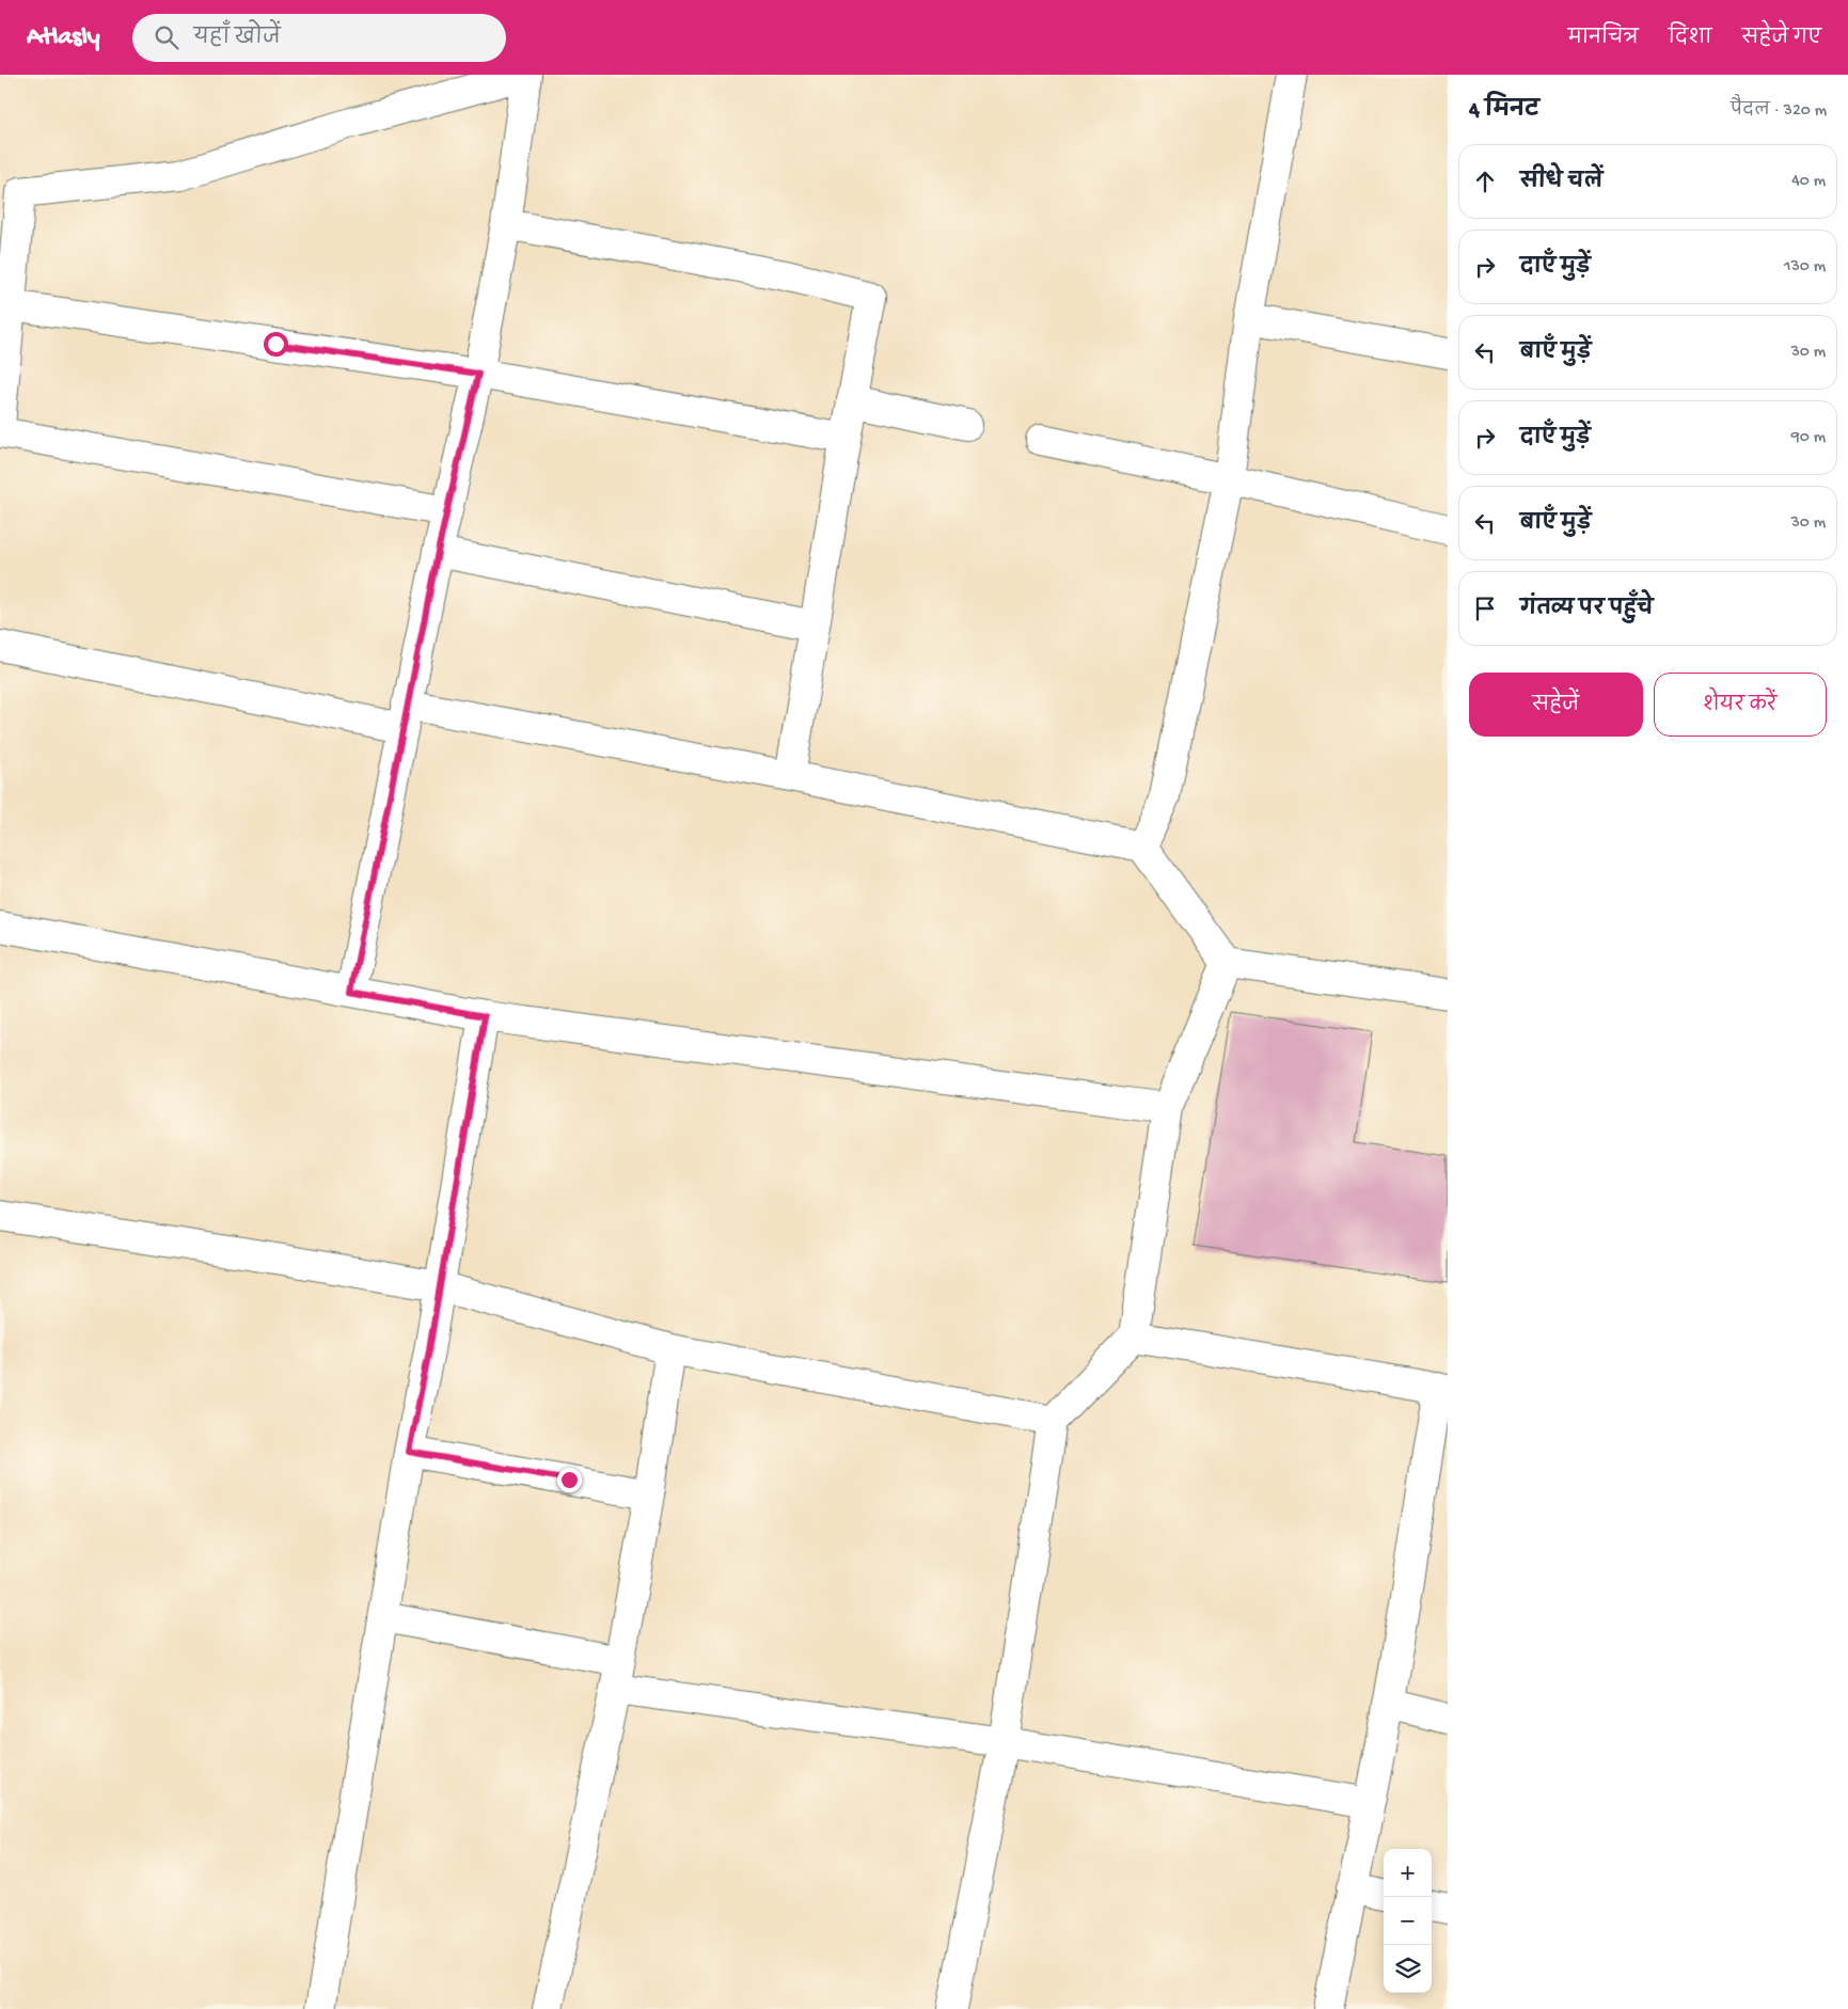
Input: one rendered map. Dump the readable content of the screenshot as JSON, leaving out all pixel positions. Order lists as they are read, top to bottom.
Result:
{
  "page": {
    "header": "Atlasly",
    "search": "यहाँ खोजें",
    "nav": ["मानचित्र", "दिशा", "सहेजे गए"],
    "heading": ["4 मिनट", "पैदल · 320 m"],
    "list": [
      ["सीधे चलें", "40 m"],
      ["दाएँ मुड़ें", "130 m"],
      ["बाएँ मुड़ें", "30 m"],
      ["दाएँ मुड़ें", "90 m"],
      ["बाएँ मुड़ें", "30 m"],
      "गंतव्य पर पहुँचे"
    ],
    "buttons": ["सहेजें", "शेयर करें"],
    "map_buttons": ["+", "−"]
  }
}
